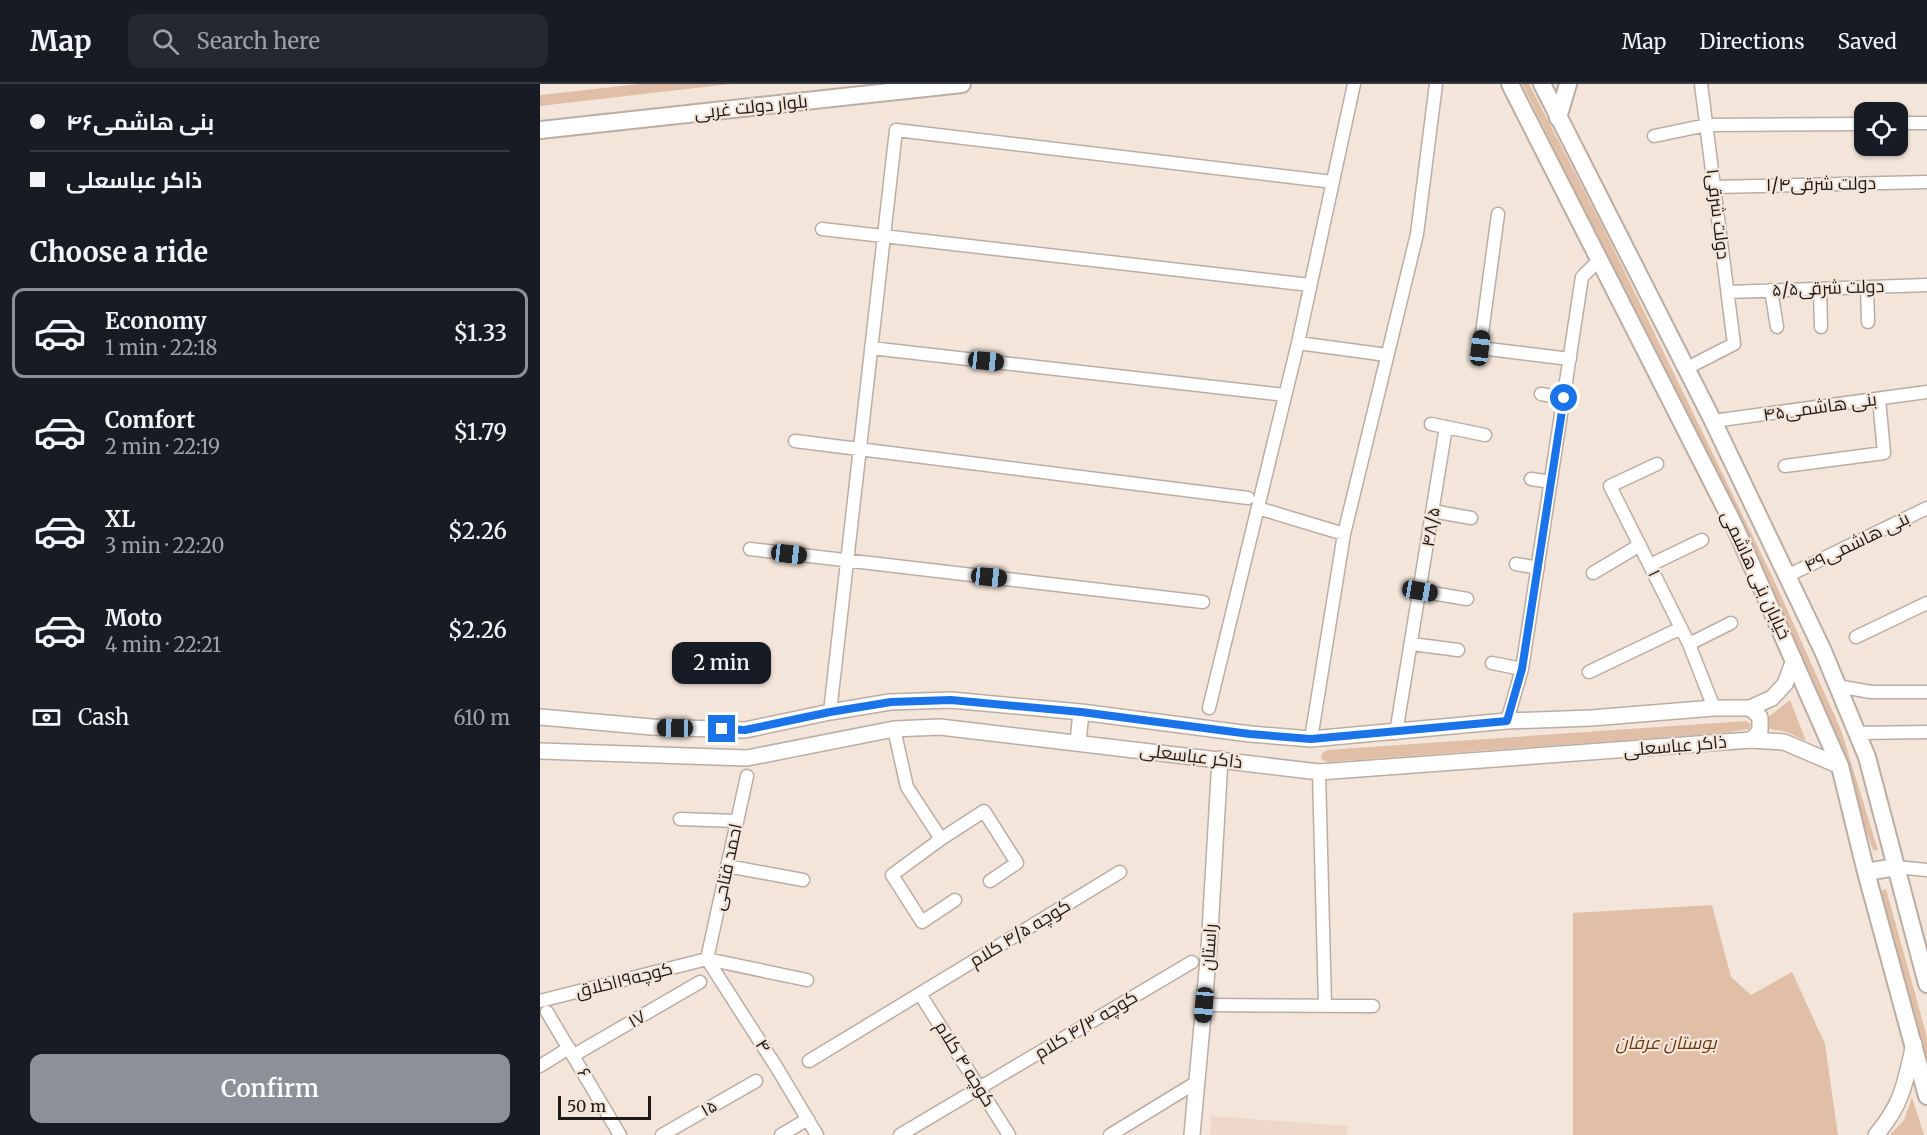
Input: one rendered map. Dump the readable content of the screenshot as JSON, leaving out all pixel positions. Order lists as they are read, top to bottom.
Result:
{
  "streets": {
    "main road": ["بلوار دولت غربی", "خیابان بنی هاشمی"],
    "street": [
      "۱/۴دولت شرقی",
      "۱دولت شرقی",
      "۵/۵دولت شرقی",
      "بنی هاشمی۴۵",
      "۴۸/۵",
      "بنی هاشمی۴۹",
      "۱",
      "ذاکر عباسعلی",
      "احمد فتاحی",
      "کوچه ۴/۵ کلام",
      "راستان",
      "کوچه۱۹اخلاق",
      "۱۷",
      "کوچه ۴/۳ کلام",
      "۴",
      "کوچه ۴ کلام",
      "۶",
      "۱۵"
    ]
  },
  "crossings": [
    ["۱/۴دولت شرقی", "۱دولت شرقی"],
    ["۱دولت شرقی", "۵/۵دولت شرقی"],
    ["۱دولت شرقی", "خیابان بنی هاشمی"],
    ["بنی هاشمی۴۵", "خیابان بنی هاشمی"],
    ["۴۸/۵", "ذاکر عباسعلی"],
    ["بنی هاشمی۴۹", "خیابان بنی هاشمی"],
    ["۱", "ذاکر عباسعلی"],
    ["خیابان بنی هاشمی", "ذاکر عباسعلی"],
    ["ذاکر عباسعلی", "راستان"],
    ["احمد فتاحی", "کوچه۱۹اخلاق"],
    ["احمد فتاحی", "۴"],
    ["کوچه ۴/۵ کلام", "کوچه ۴ کلام"],
    ["کوچه۱۹اخلاق", "۴"],
    ["۱۷", "۶"],
    ["کوچه ۴/۳ کلام", "کوچه ۴ کلام"]
  ],
  "parks": ["بوستان عرفان"],
  "scale_bar": "50 m",
  "page": {
    "header": "Map",
    "search": "Search here",
    "nav": ["Map", "Directions", "Saved"],
    "banner": ["بنی هاشمی۴۶", "ذاکر عباسعلی"],
    "heading": "Choose a ride",
    "list": [
      {
        "name": "Economy",
        "note": "1 min · 22:18",
        "value": "$1.33"
      },
      {
        "name": "Comfort",
        "note": "2 min · 22:19",
        "value": "$1.79"
      },
      {
        "name": "XL",
        "note": "3 min · 22:20",
        "value": "$2.26"
      },
      {
        "name": "Moto",
        "note": "4 min · 22:21",
        "value": "$2.26"
      }
    ],
    "bubble": "2 min",
    "pay": ["Cash", "610 m"],
    "buttons": "Confirm",
    "scale": "50 m"
  }
}
